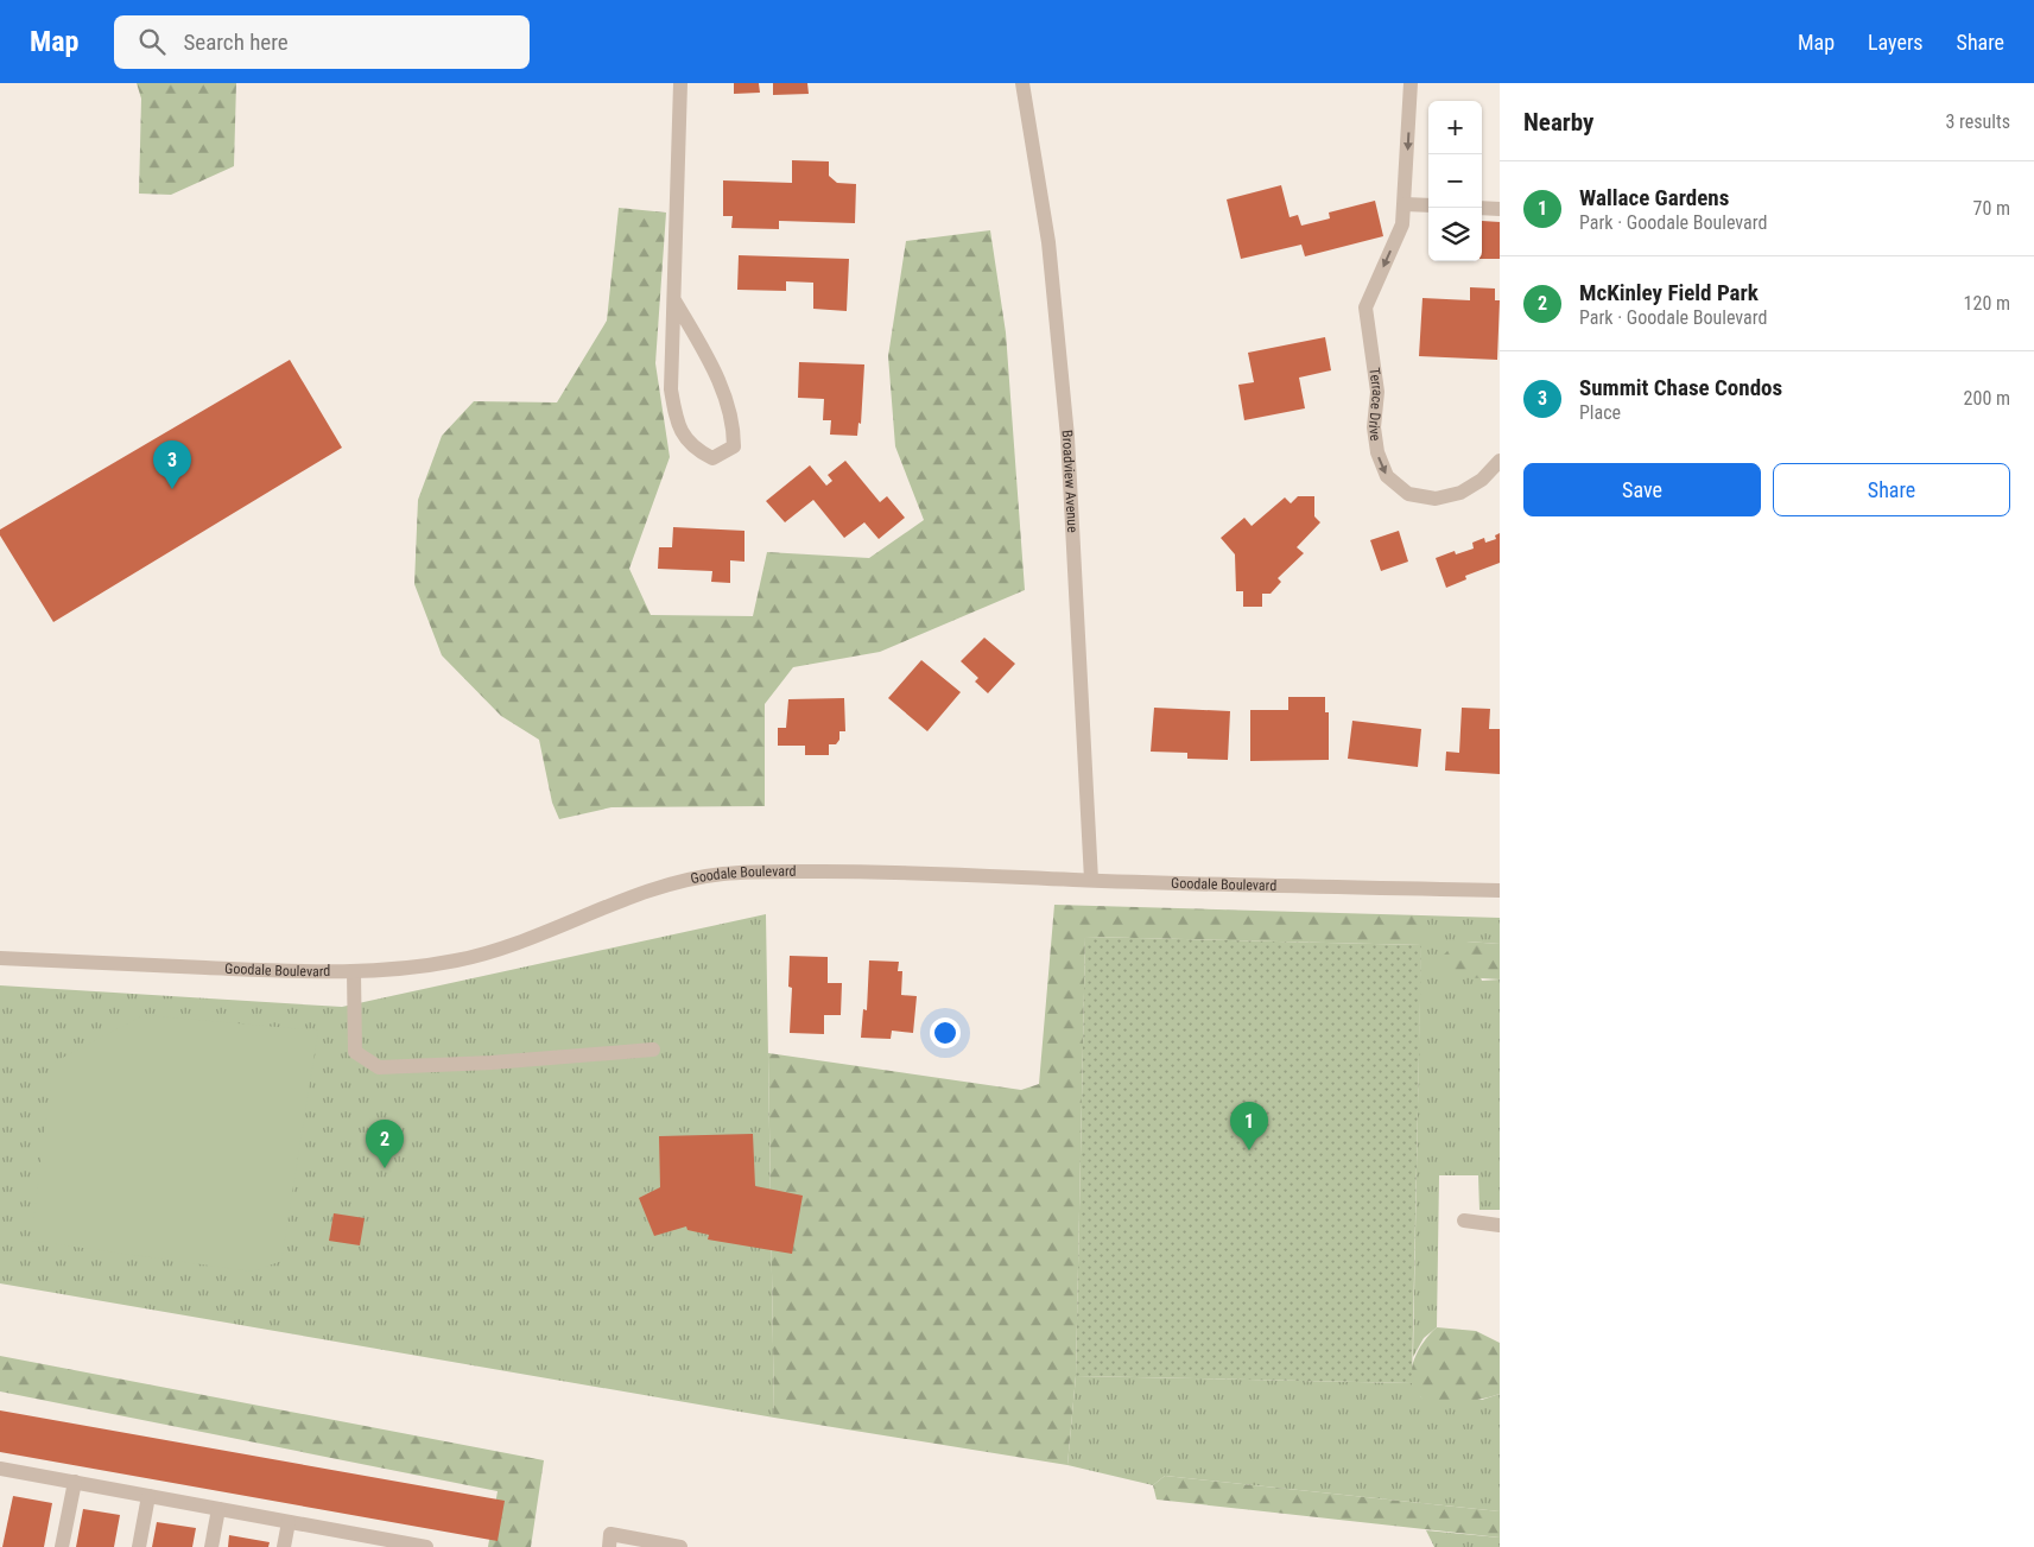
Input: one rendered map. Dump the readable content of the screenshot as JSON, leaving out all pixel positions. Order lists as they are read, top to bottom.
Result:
{
  "streets": {
    "street": ["Terrace Drive", "Broadview Avenue", "Goodale Boulevard"]
  },
  "crossings": [
    ["Broadview Avenue", "Goodale Boulevard"]
  ],
  "page": {
    "header": "Map",
    "search": "Search here",
    "nav": ["Map", "Layers", "Share"],
    "heading": ["Nearby", "3 results"],
    "map_buttons": ["+", "−"],
    "list": [
      {
        "mark": "1",
        "name": "Wallace Gardens",
        "note": "Park · Goodale Boulevard",
        "value": "70 m"
      },
      {
        "mark": "2",
        "name": "McKinley Field Park",
        "note": "Park · Goodale Boulevard",
        "value": "120 m"
      },
      {
        "mark": "3",
        "name": "Summit Chase Condos",
        "note": "Place",
        "value": "200 m"
      }
    ],
    "pins": ["3", "1", "2"],
    "buttons": ["Save", "Share"]
  }
}
